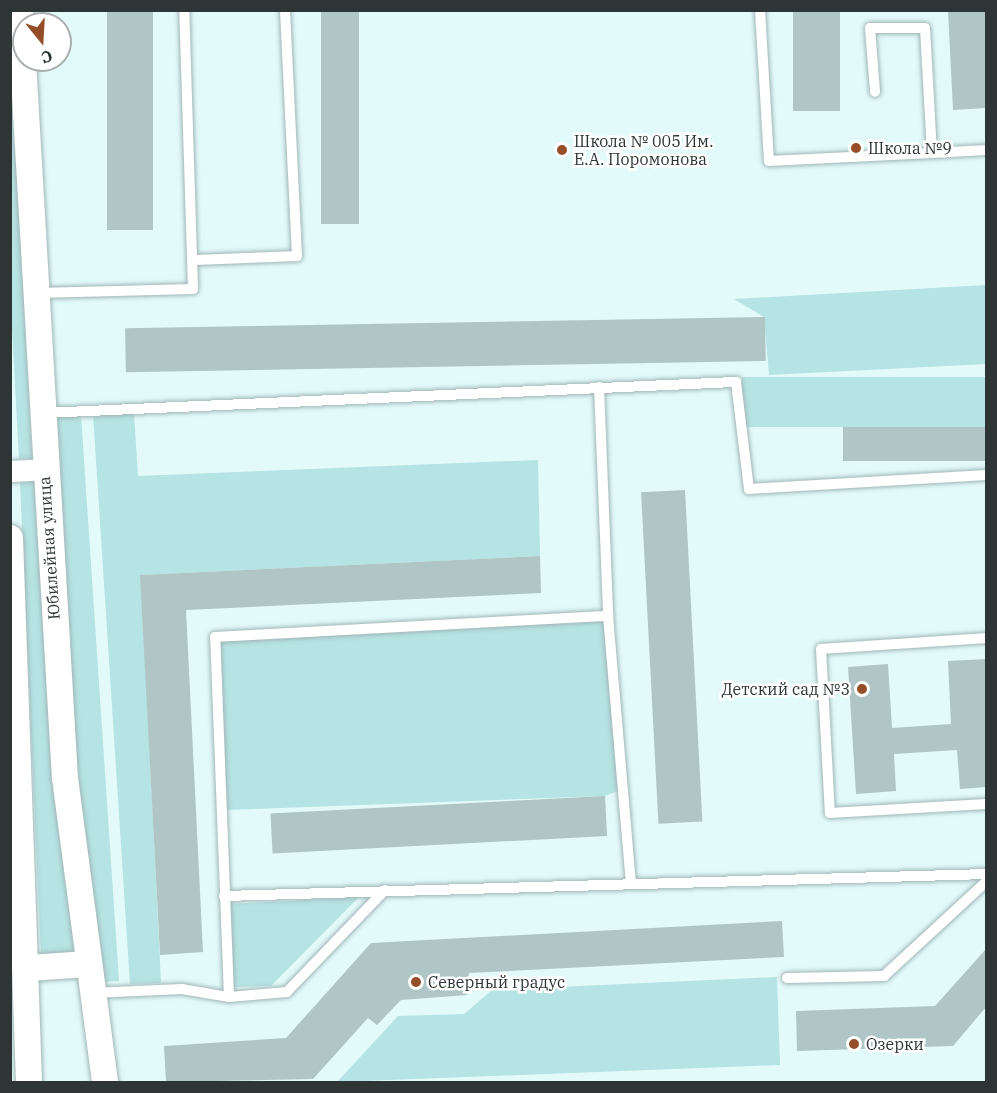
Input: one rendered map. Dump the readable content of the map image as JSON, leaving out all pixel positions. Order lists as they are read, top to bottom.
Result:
{
  "streets": {
    "street": ["Юбилейная улица"]
  },
  "places": [
    "Школа №9",
    "Школа № 005 Им. Е.А. Поромонова",
    "Детский сад №3",
    "Северный градус",
    "Озерки"
  ],
  "north": "bottom"
}
